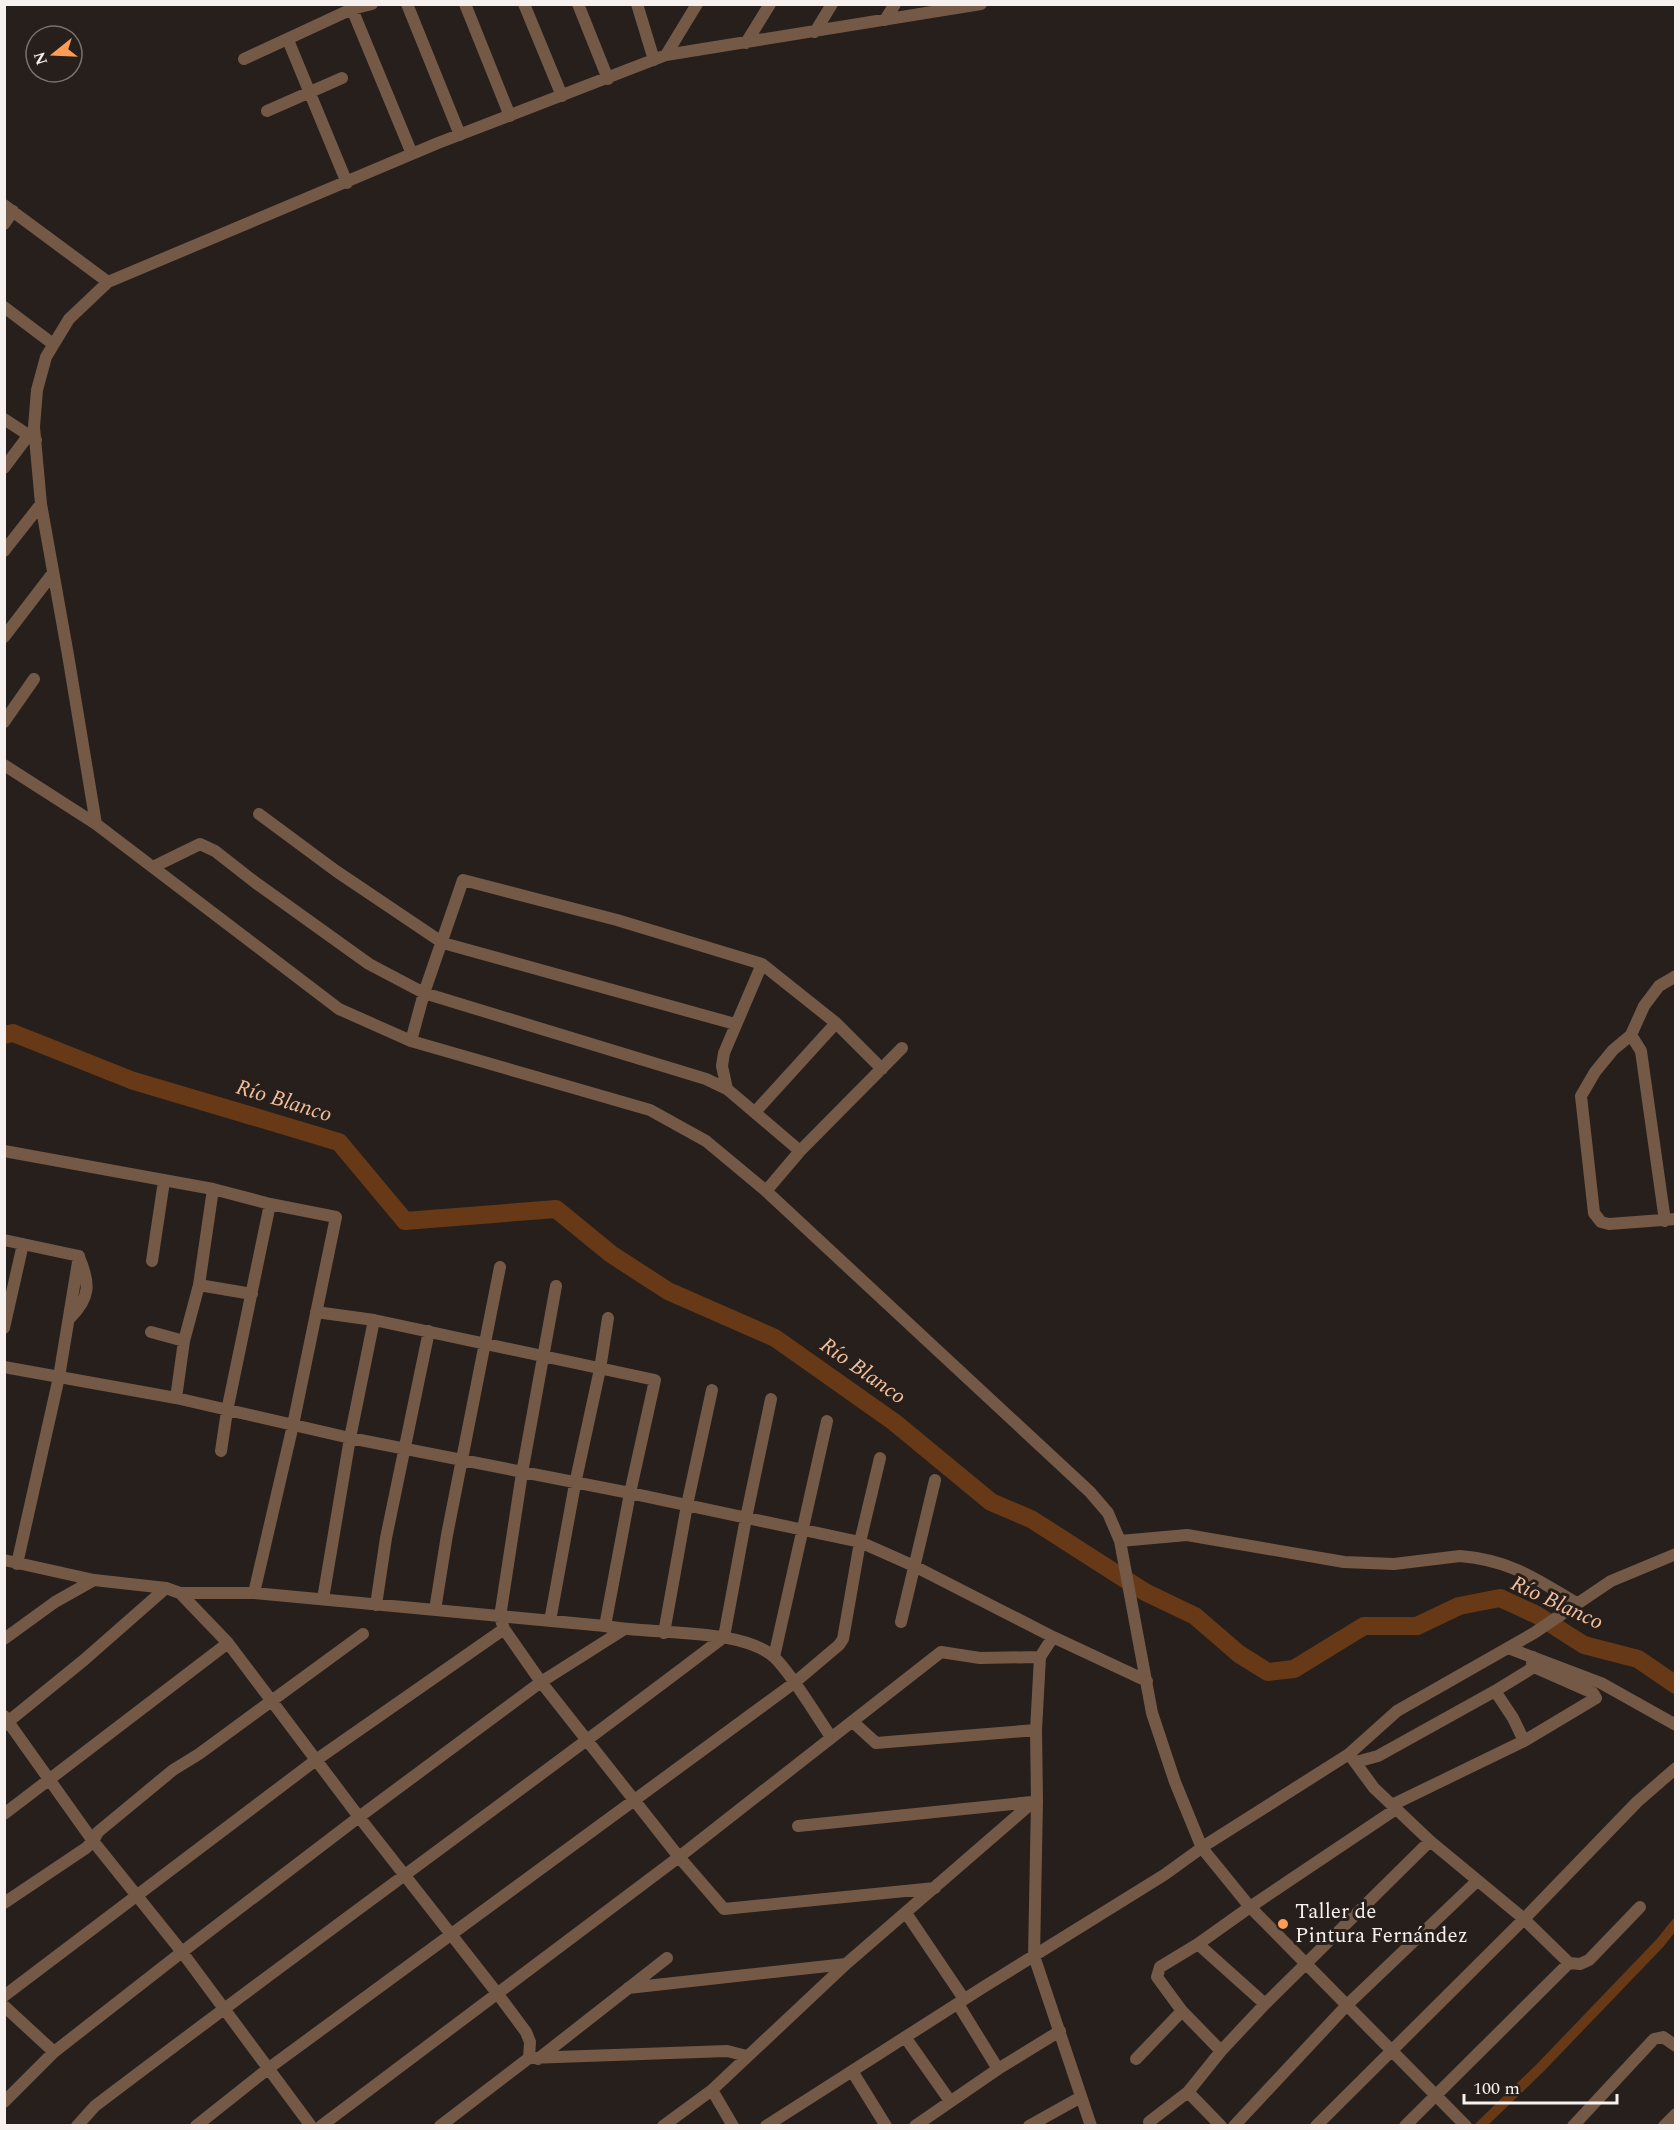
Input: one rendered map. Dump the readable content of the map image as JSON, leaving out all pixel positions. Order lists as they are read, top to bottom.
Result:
{
  "water": ["Río Blanco"],
  "places": ["Taller de Pintura Fernández"],
  "scale_bar": "100 m",
  "north": "left"
}
